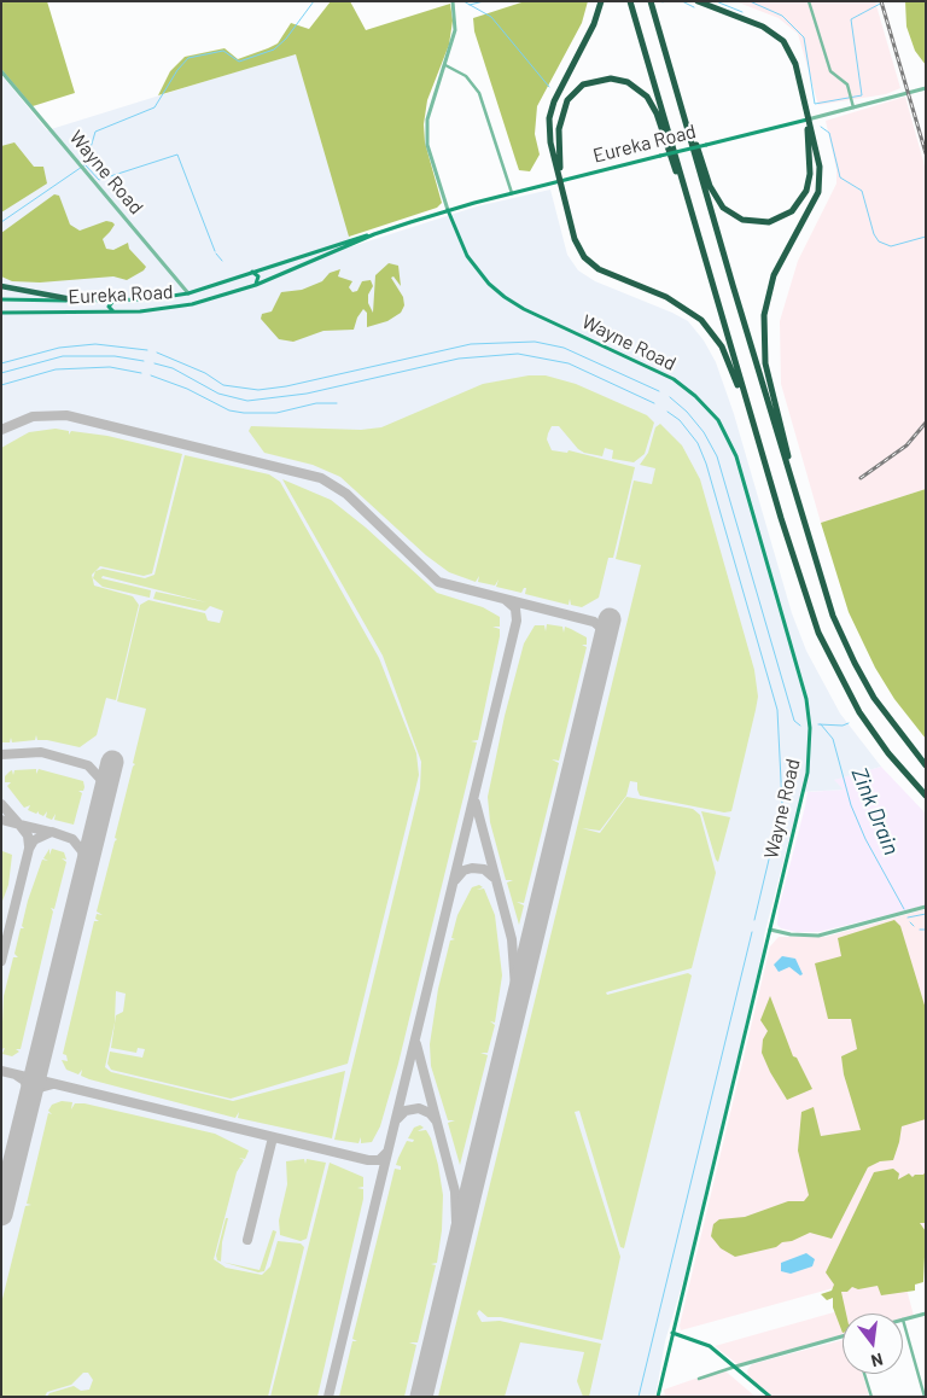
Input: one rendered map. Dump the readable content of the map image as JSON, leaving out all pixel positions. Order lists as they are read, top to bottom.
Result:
{
  "streets": {
    "main road": ["Eureka Road", "Wayne Road"]
  },
  "crossings": [
    ["Eureka Road", "Wayne Road"]
  ],
  "water": ["Zink Drain"],
  "north": "bottom"
}
